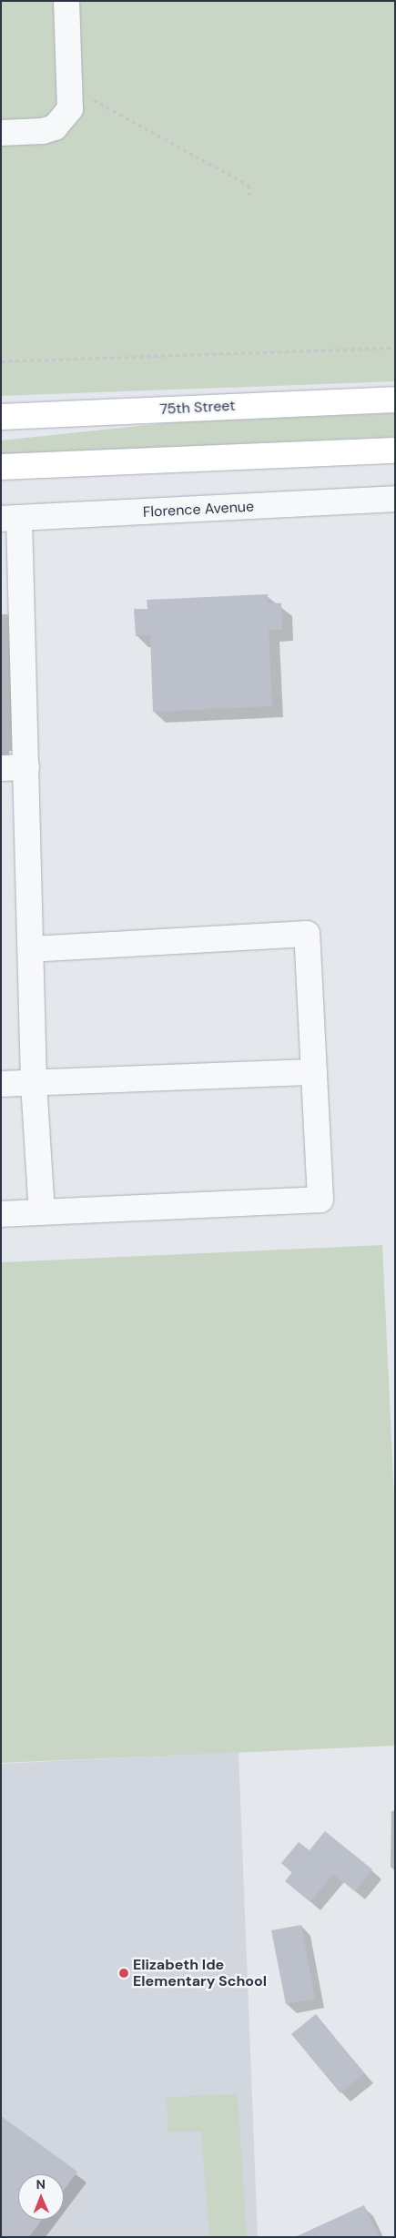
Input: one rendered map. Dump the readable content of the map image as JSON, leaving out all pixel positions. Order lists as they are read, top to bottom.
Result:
{
  "streets": {
    "main road": ["75th Street"],
    "street": ["Florence Avenue"]
  },
  "places": ["Elizabeth Ide Elementary School"],
  "north": "top"
}
